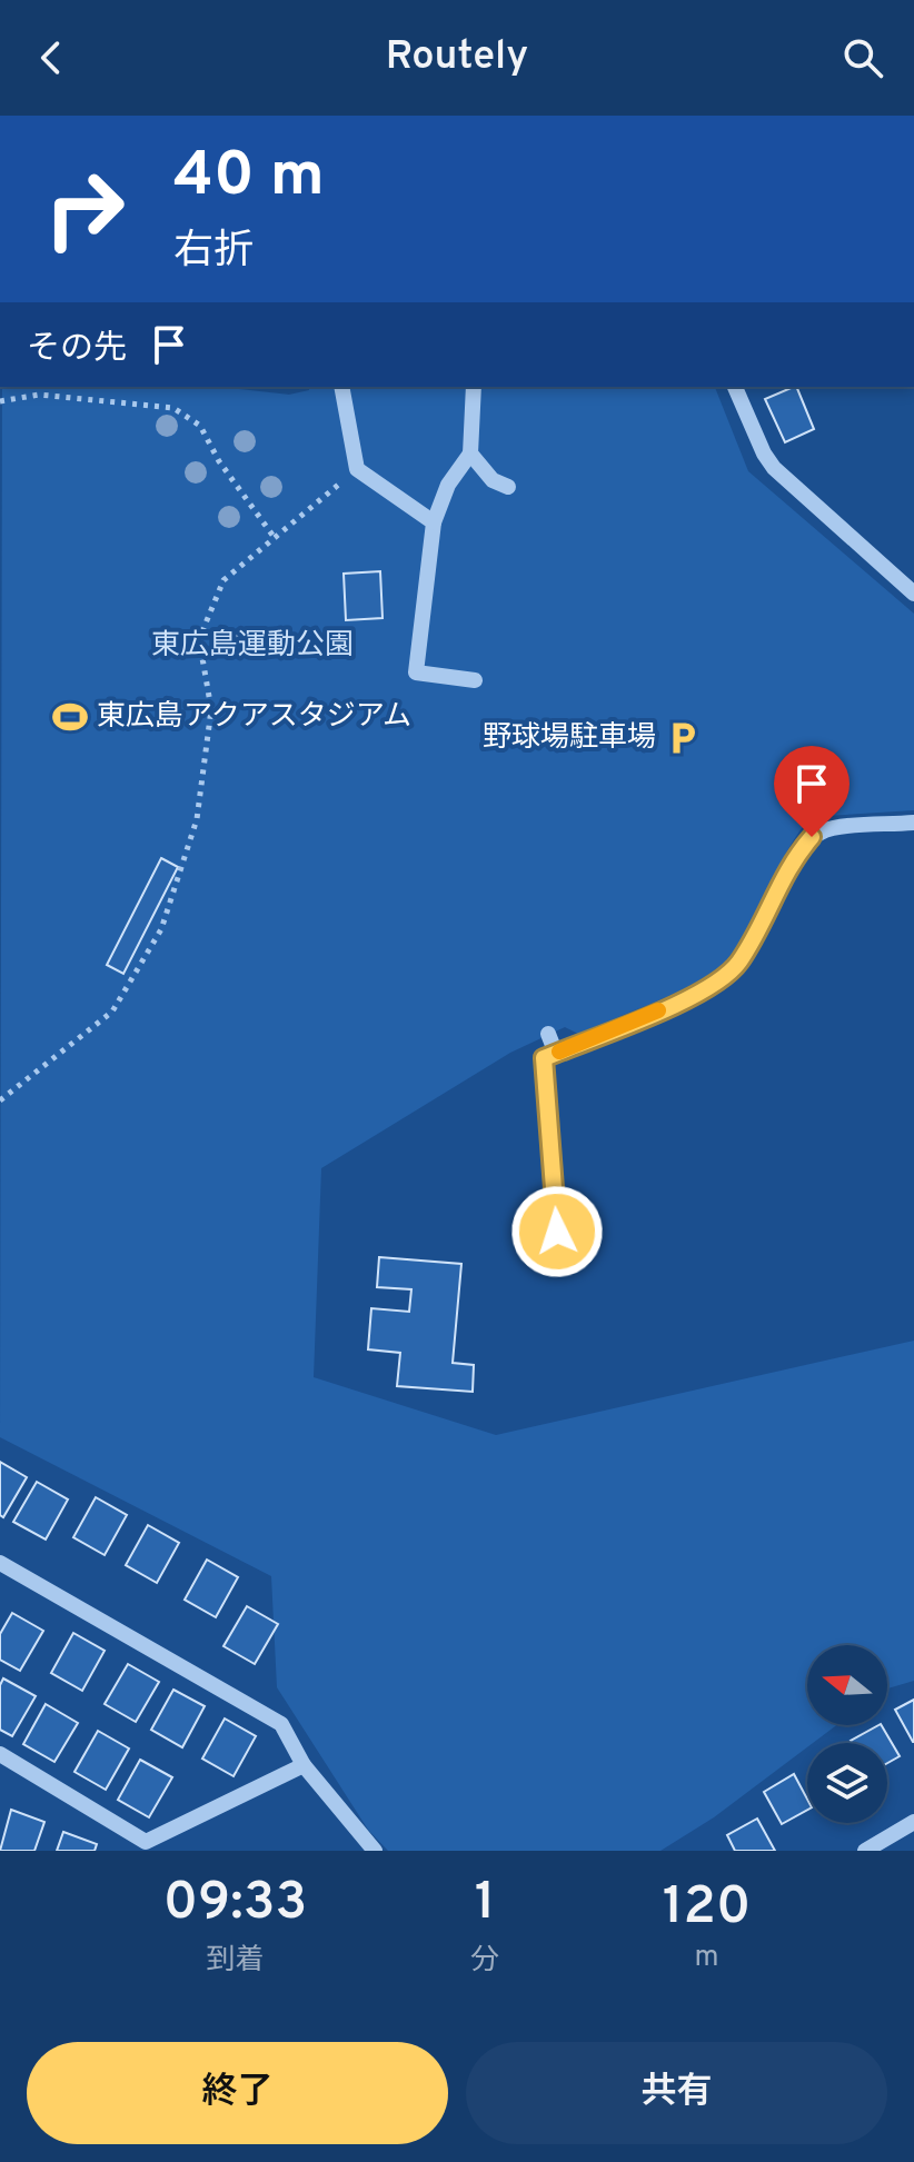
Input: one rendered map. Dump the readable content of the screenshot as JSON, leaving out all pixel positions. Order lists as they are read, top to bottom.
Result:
{
  "parks": ["東広島運動公園"],
  "places": {
    "sports": ["東広島アクアスタジアム"],
    "parking": ["野球場駐車場"]
  },
  "north": "left",
  "page": {
    "header": "Routely",
    "turn": ["40 m", "右折"],
    "then": "その先",
    "eta": [
      "09:33",
      "到着",
      "1",
      "分",
      "120",
      "m"
    ],
    "buttons": ["終了", "共有"]
  }
}
